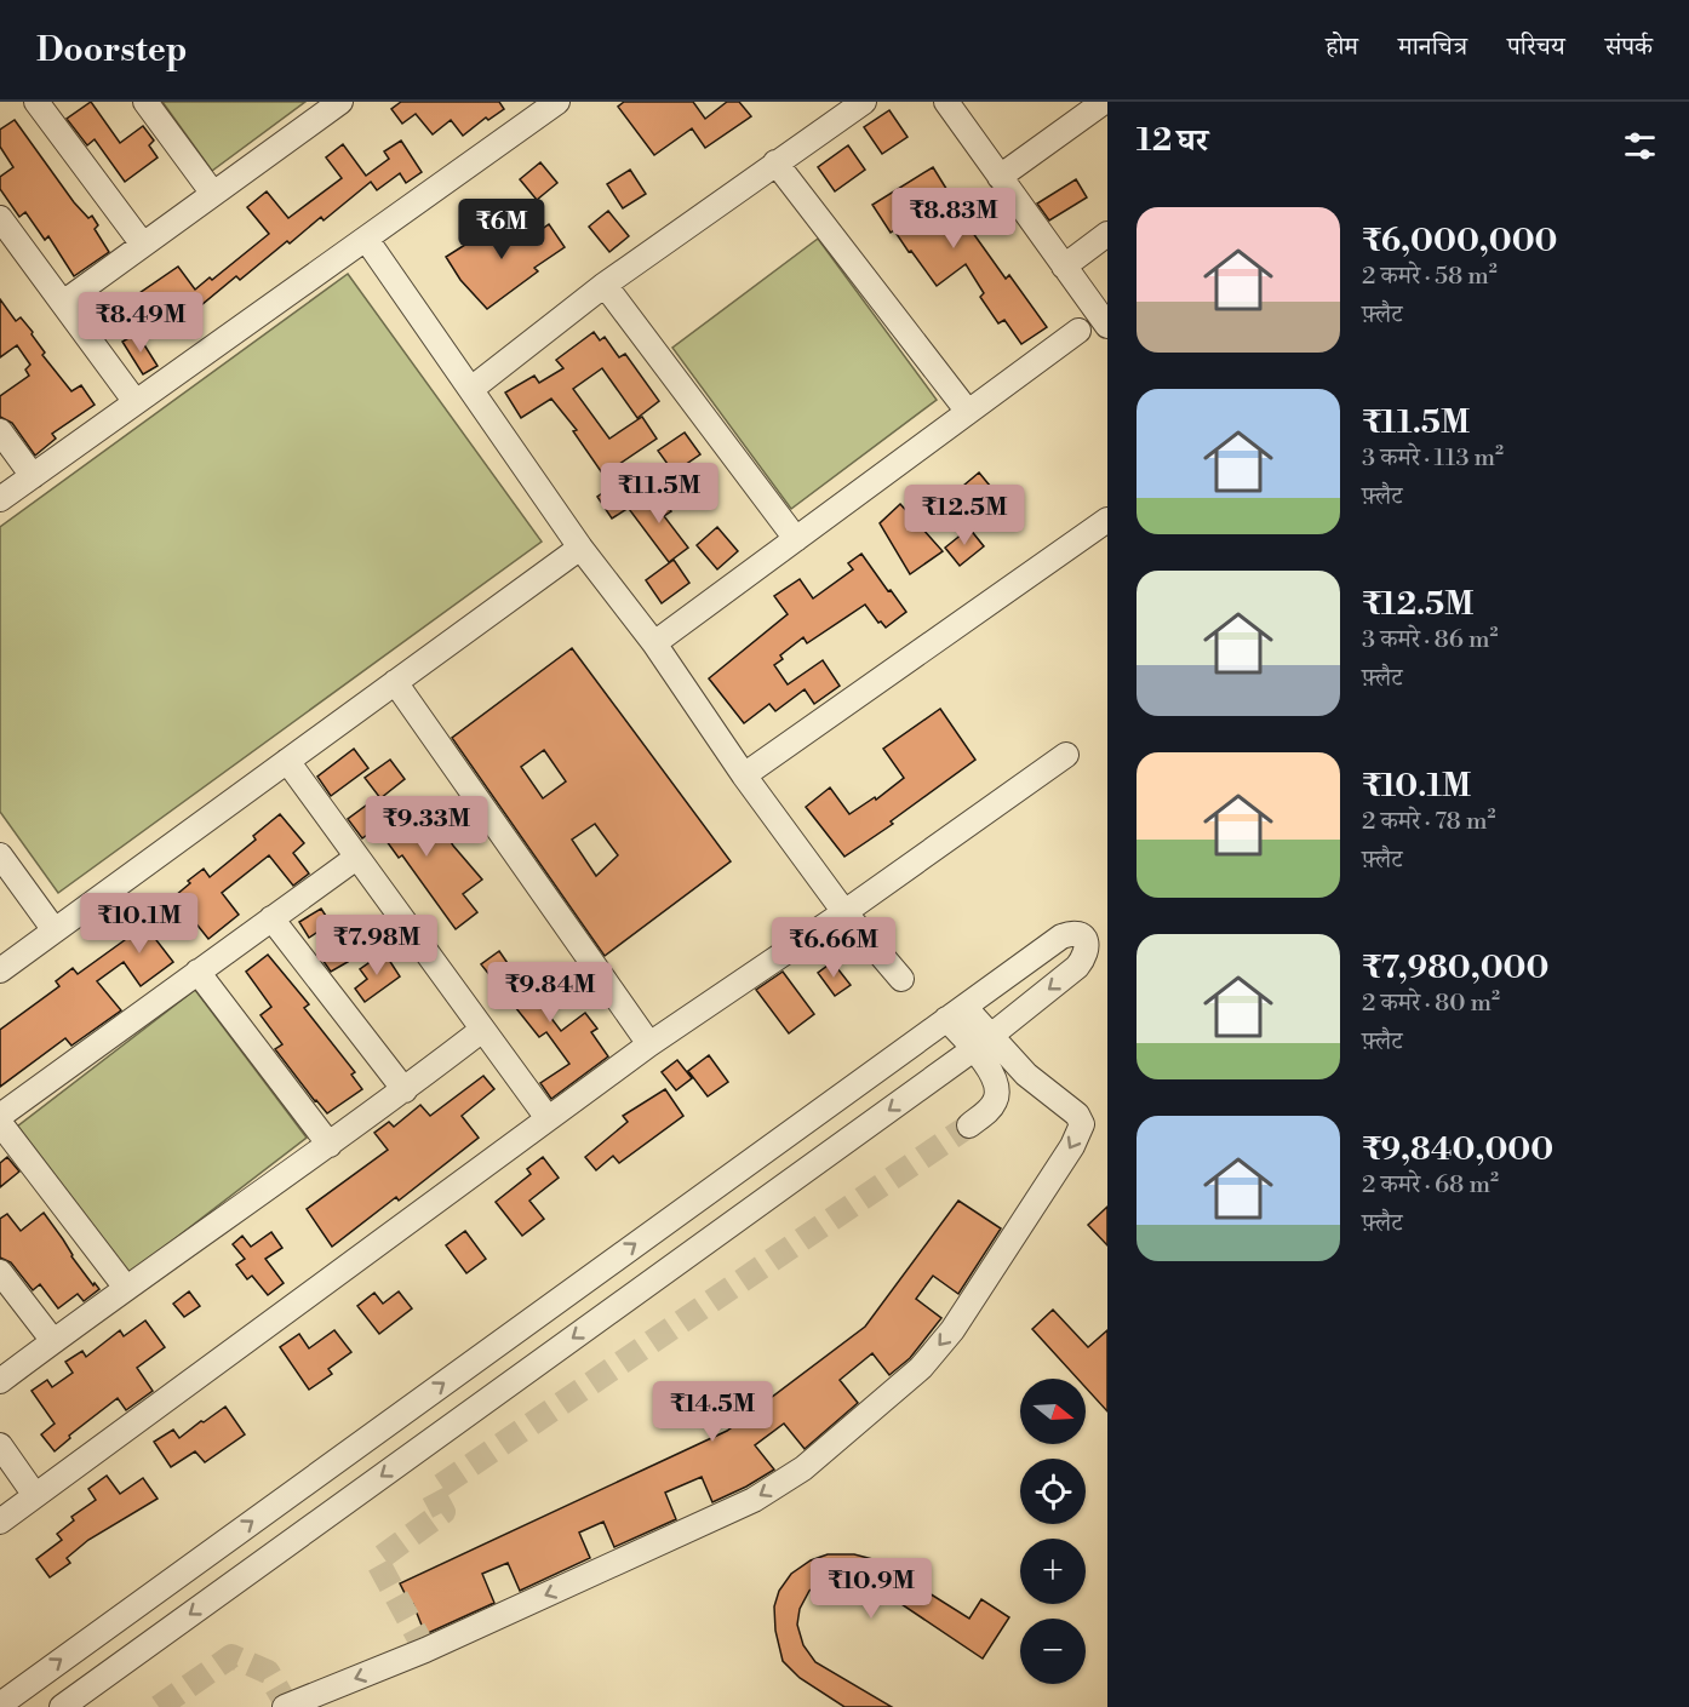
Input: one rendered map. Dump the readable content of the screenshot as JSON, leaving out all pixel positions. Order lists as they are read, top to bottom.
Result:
{
  "north": "right",
  "page": {
    "header": "Doorstep",
    "nav": [
      "होम",
      "मानचित्र",
      "परिचय",
      "संपर्क"
    ],
    "heading": "12 घर",
    "price": [
      "₹8.83M",
      "₹6M",
      "₹8.49M",
      "₹11.5M",
      "₹12.5M",
      "₹9.33M",
      "₹10.1M",
      "₹7.98M",
      "₹6.66M",
      "₹9.84M",
      "₹14.5M",
      "₹10.9M"
    ],
    "list": [
      {
        "name": "₹6,000,000",
        "note": "2 कमरे · 58 m² · फ़्लैट"
      },
      {
        "name": "₹11.5M",
        "note": "3 कमरे · 113 m² · फ़्लैट"
      },
      {
        "name": "₹12.5M",
        "note": "3 कमरे · 86 m² · फ़्लैट"
      },
      {
        "name": "₹10.1M",
        "note": "2 कमरे · 78 m² · फ़्लैट"
      },
      {
        "name": "₹7,980,000",
        "note": "2 कमरे · 80 m² · फ़्लैट"
      },
      {
        "name": "₹9,840,000",
        "note": "2 कमरे · 68 m² · फ़्लैट"
      }
    ],
    "map_buttons": ["+", "−"]
  }
}
